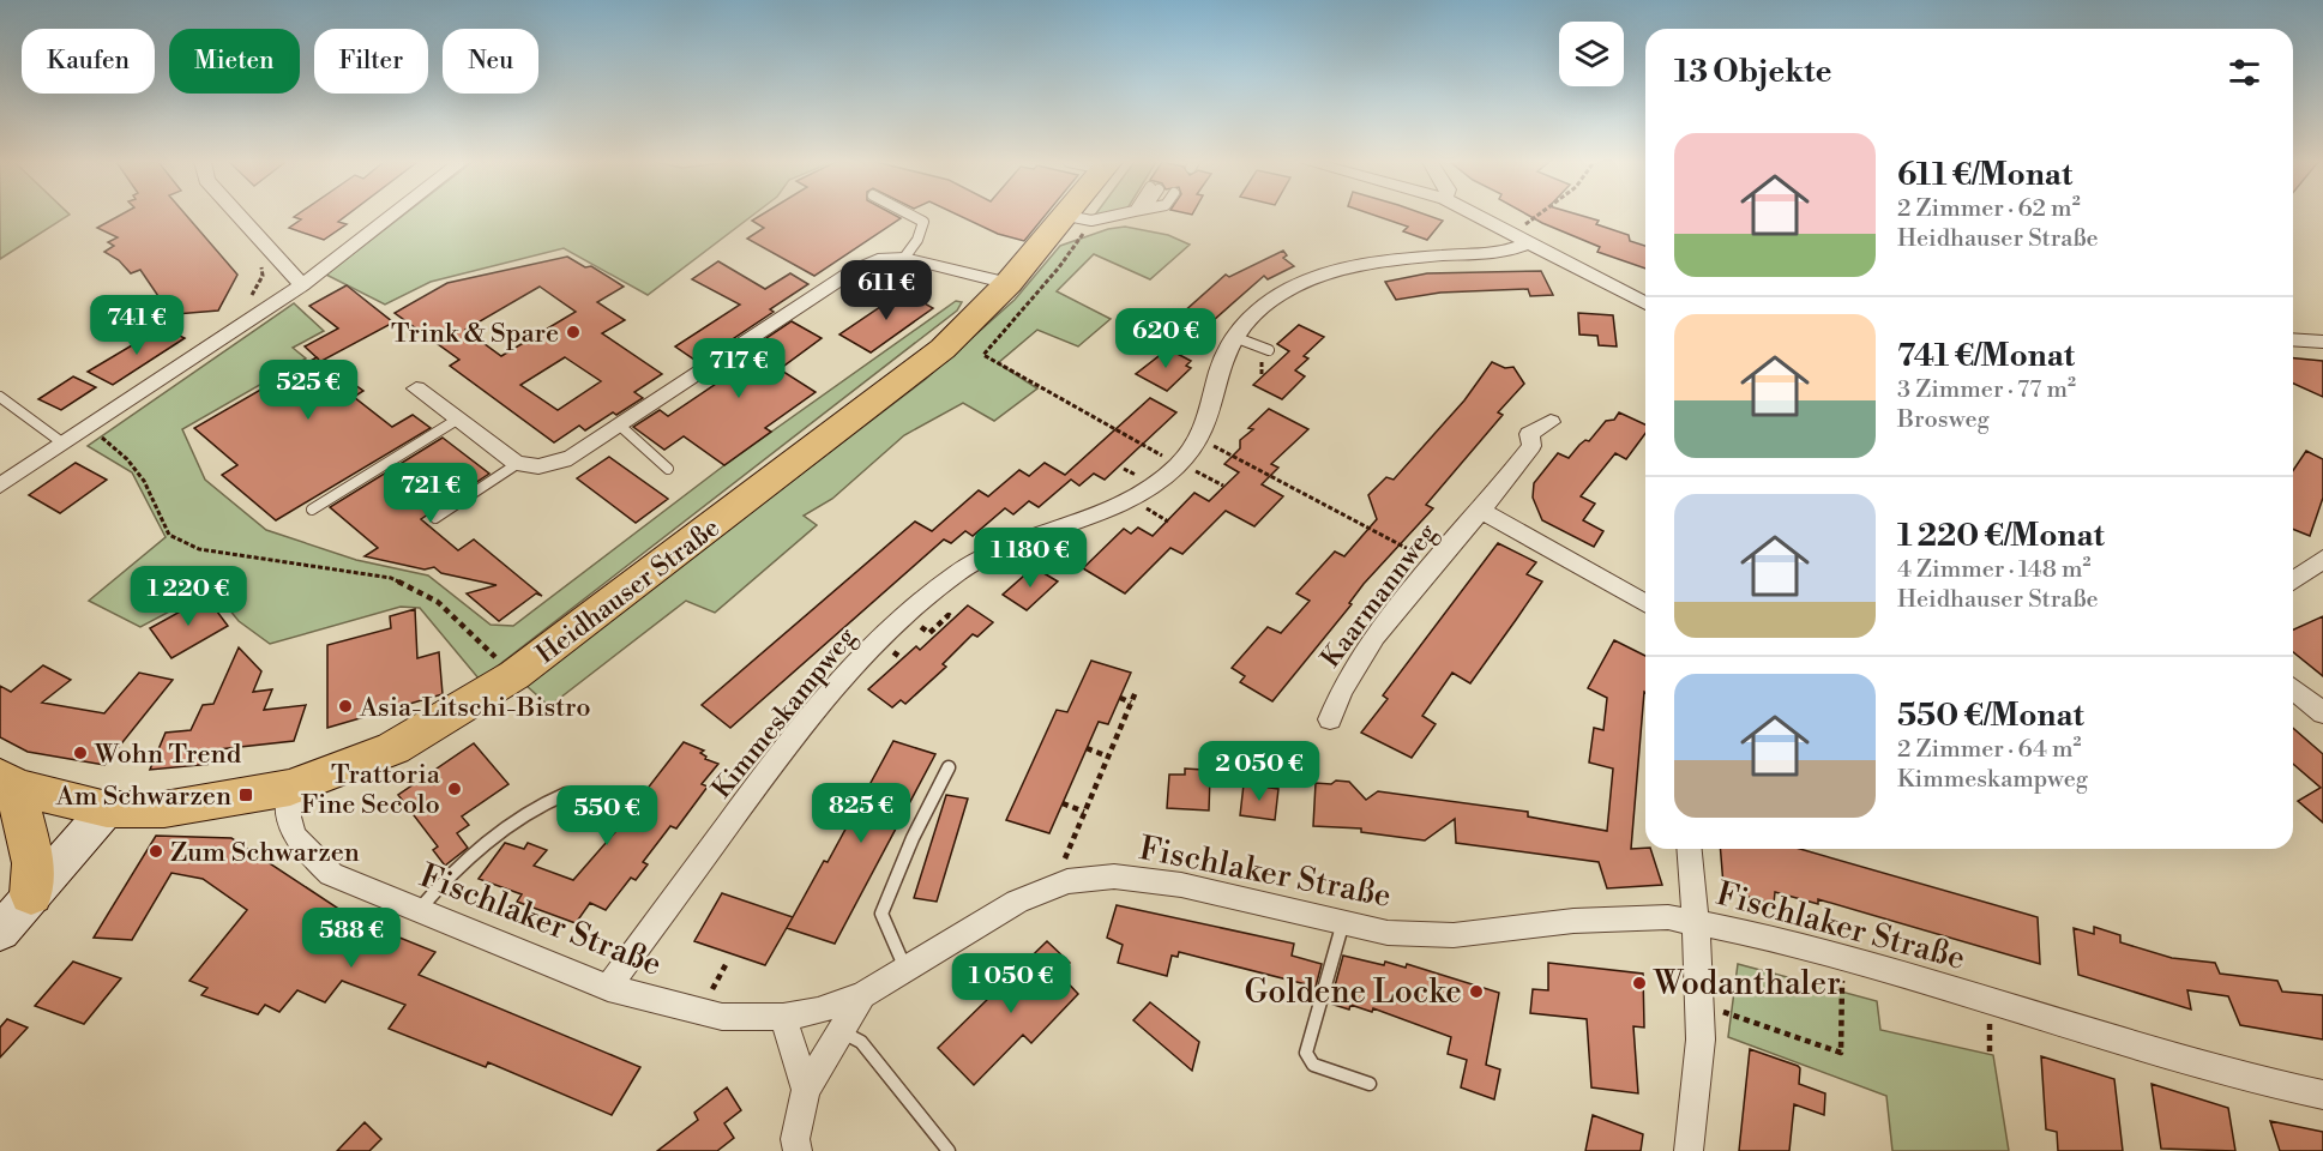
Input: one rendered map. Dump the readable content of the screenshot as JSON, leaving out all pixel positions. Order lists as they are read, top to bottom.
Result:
{
  "streets": {
    "main road": ["Heidhauser Straße"],
    "street": ["Kaarmannweg", "Kimmeskampweg", "Fischlaker Straße"]
  },
  "crossings": [
    ["Heidhauser Straße", "Fischlaker Straße"],
    ["Kimmeskampweg", "Fischlaker Straße"]
  ],
  "places": {
    "other": [
      "Trink & Spare",
      "Asia-Litschi-Bistro",
      "Wohn Trend",
      "Trattoria Fine Secolo",
      "Zum Schwarzen",
      "Wodanthaler",
      "Goldene Locke"
    ],
    "transit": ["Am Schwarzen"]
  },
  "page": {
    "chip": [
      "Kaufen",
      "Mieten",
      "Filter",
      "Neu"
    ],
    "heading": "13 Objekte",
    "list": [
      {
        "name": "611 €/Monat",
        "note": "2 Zimmer · 62 m² · Heidhauser Straße"
      },
      {
        "name": "741 €/Monat",
        "note": "3 Zimmer · 77 m² · Brosweg"
      },
      {
        "name": "1 220 €/Monat",
        "note": "4 Zimmer · 148 m² · Heidhauser Straße"
      },
      {
        "name": "550 €/Monat",
        "note": "2 Zimmer · 64 m² · Kimmeskampweg"
      }
    ],
    "price": [
      "611 €",
      "741 €",
      "620 €",
      "717 €",
      "525 €",
      "721 €",
      "1 180 €",
      "1 220 €",
      "2 050 €",
      "825 €",
      "550 €",
      "588 €",
      "1 050 €"
    ]
  }
}
